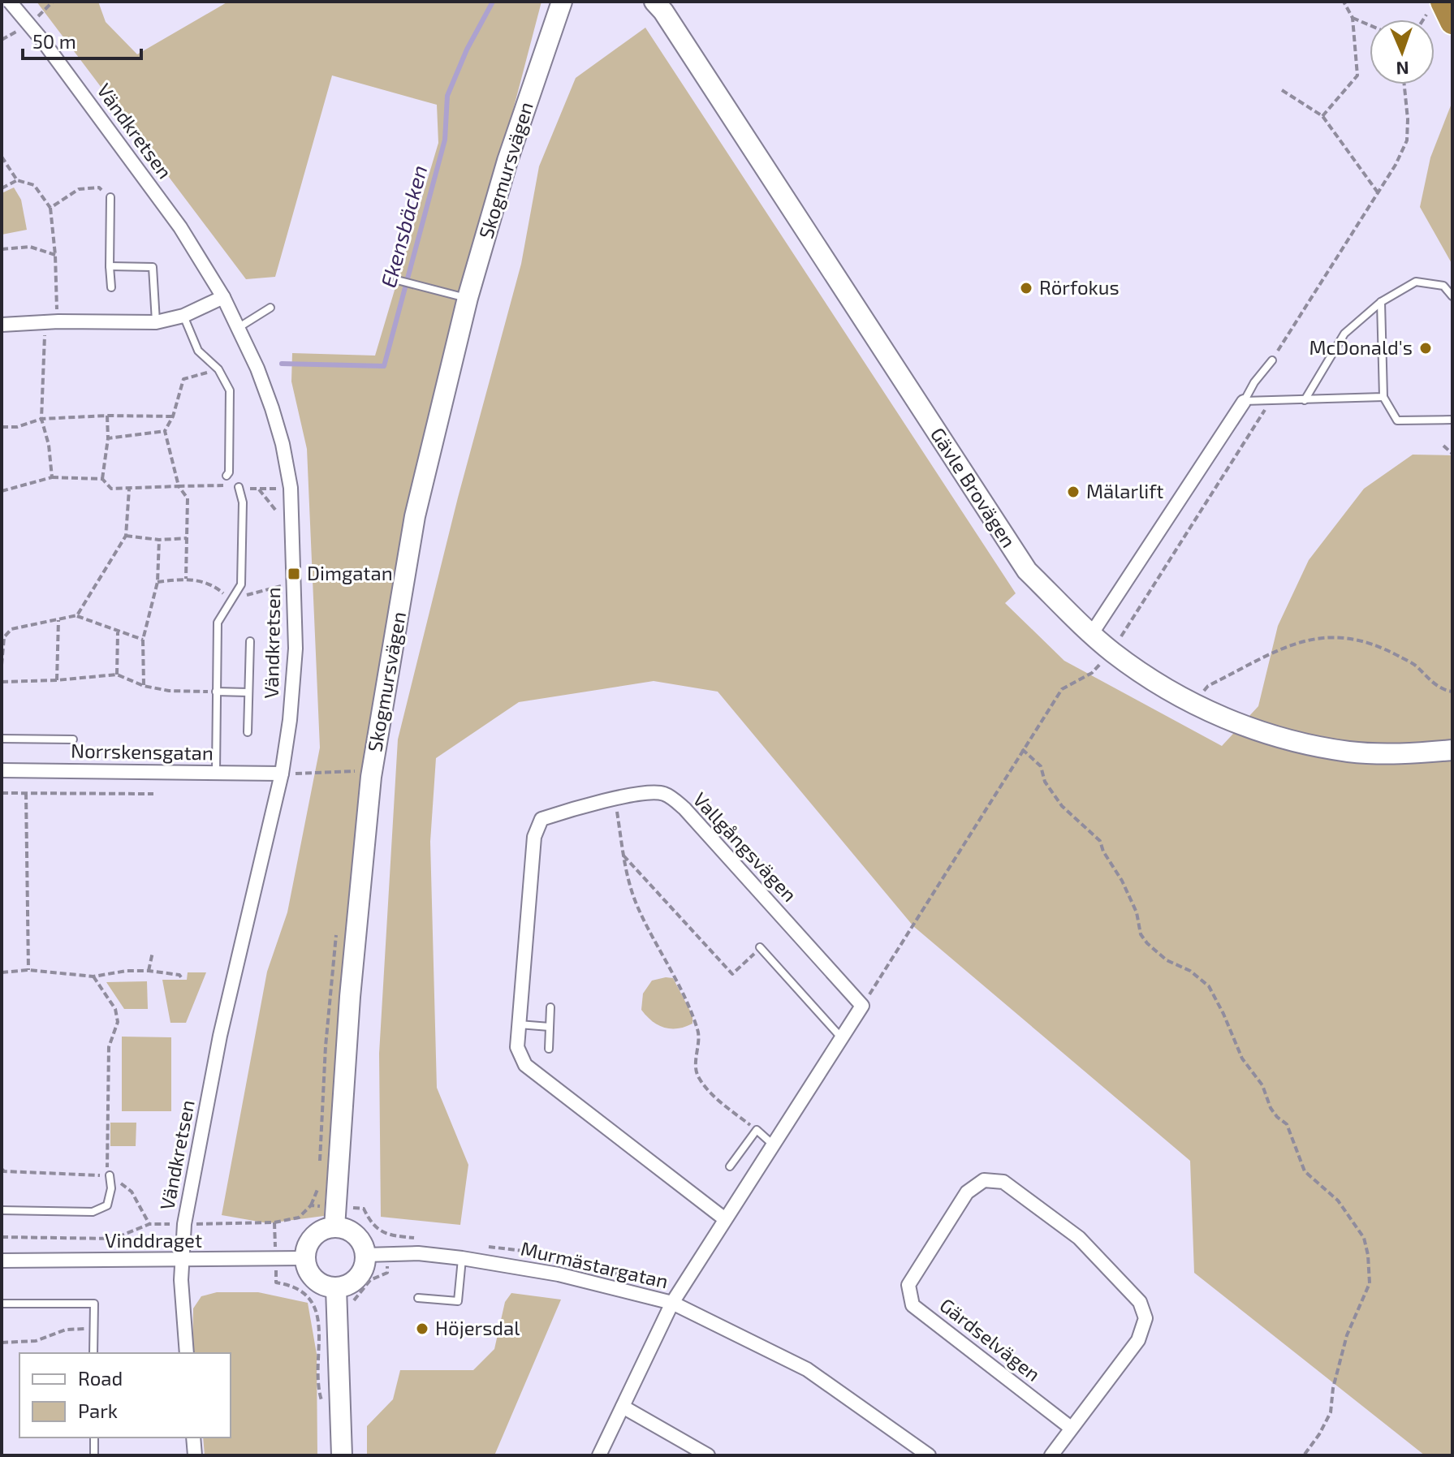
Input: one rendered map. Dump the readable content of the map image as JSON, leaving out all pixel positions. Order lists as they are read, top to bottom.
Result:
{
  "streets": {
    "street": [
      "Vändkretsen",
      "Skogmursvägen",
      "Gävle Brovägen",
      "Norrskensgatan",
      "Vallgångsvägen",
      "Vinddraget",
      "Murmästargatan",
      "Gärdselvägen"
    ]
  },
  "crossings": [
    ["Vändkretsen", "Norrskensgatan"],
    ["Vändkretsen", "Vinddraget"],
    ["Skogmursvägen", "Vinddraget"],
    ["Skogmursvägen", "Murmästargatan"],
    ["Vallgångsvägen", "Murmästargatan"],
    ["Vinddraget", "Murmästargatan"]
  ],
  "water": ["Ekensbäcken"],
  "places": {
    "other": [
      "Rörfokus",
      "McDonald's",
      "Mälarlift",
      "Höjersdal"
    ],
    "transit": ["Dimgatan"]
  },
  "legend": ["Road", "Park"],
  "scale_bar": "50 m",
  "north": "bottom"
}
